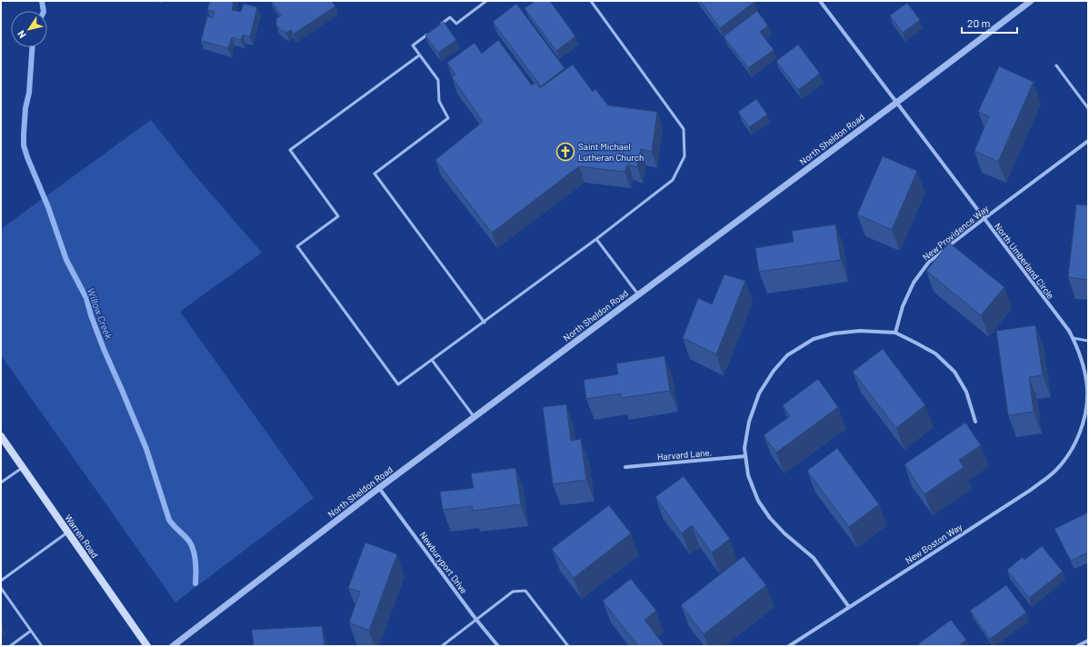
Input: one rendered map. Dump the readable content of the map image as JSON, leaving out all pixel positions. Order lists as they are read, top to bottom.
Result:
{
  "streets": {
    "main road": ["Warren Road"],
    "street": [
      "North Sheldon Road",
      "New Providence Way",
      "North Umberland Circle",
      "Harvard Lane.",
      "New Boston Way",
      "Newburyport Drive"
    ]
  },
  "crossings": [
    ["North Sheldon Road", "North Umberland Circle"],
    ["North Sheldon Road", "Newburyport Drive"],
    ["New Providence Way", "North Umberland Circle"],
    ["North Umberland Circle", "New Boston Way"]
  ],
  "water": ["Willow Creek"],
  "places": {
    "church": ["Saint Michael Lutheran Church"]
  },
  "scale_bar": "20 m",
  "north": "bottom left"
}
